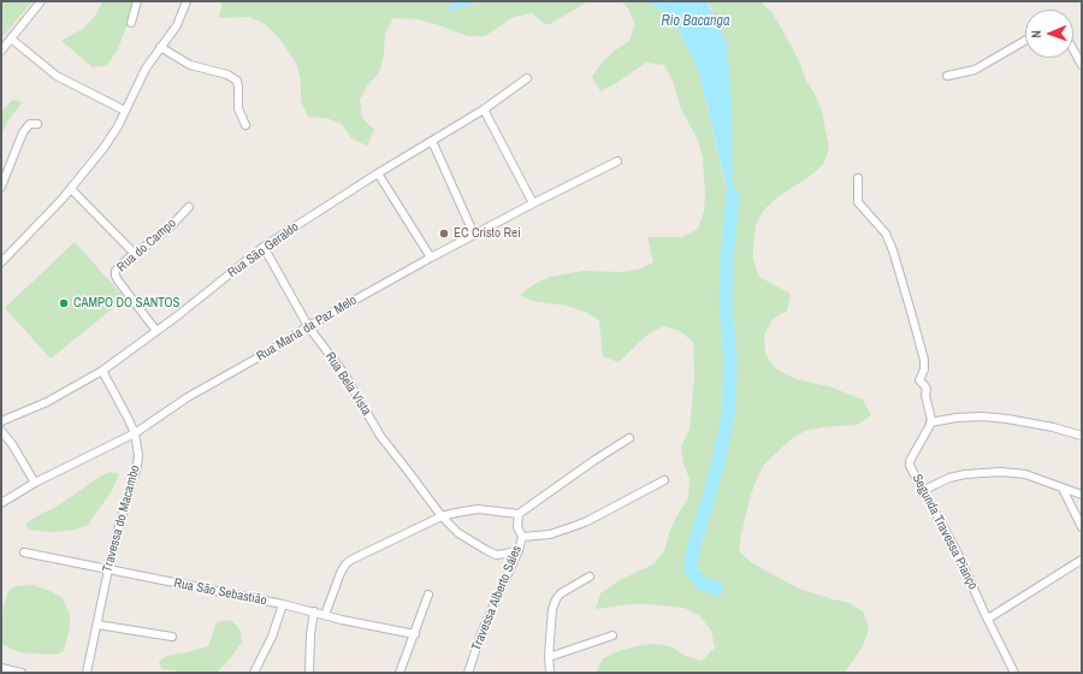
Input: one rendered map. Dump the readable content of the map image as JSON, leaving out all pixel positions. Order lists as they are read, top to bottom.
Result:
{
  "streets": {
    "street": [
      "Rua do Campo",
      "Rua São Geraldo",
      "Rua Maria da Paz Melo",
      "Rua Bela Vista",
      "Travessa do Macambo",
      "Segunda Travessa Pianço",
      "Rua São Sebastião",
      "Travessa Alberto Sáles"
    ]
  },
  "crossings": [
    ["Rua do Campo", "Rua São Geraldo"],
    ["Rua São Geraldo", "Rua Bela Vista"],
    ["Rua São Geraldo", "Travessa do Macambo"],
    ["Rua Maria da Paz Melo", "Rua Bela Vista"],
    ["Rua Maria da Paz Melo", "Travessa do Macambo"],
    ["Rua Bela Vista", "Travessa Alberto Sáles"],
    ["Travessa do Macambo", "Rua São Sebastião"]
  ],
  "water": ["Rio Bacanga"],
  "places": ["EC Cristo Rei", "CAMPO DO SANTOS"],
  "north": "left"
}
